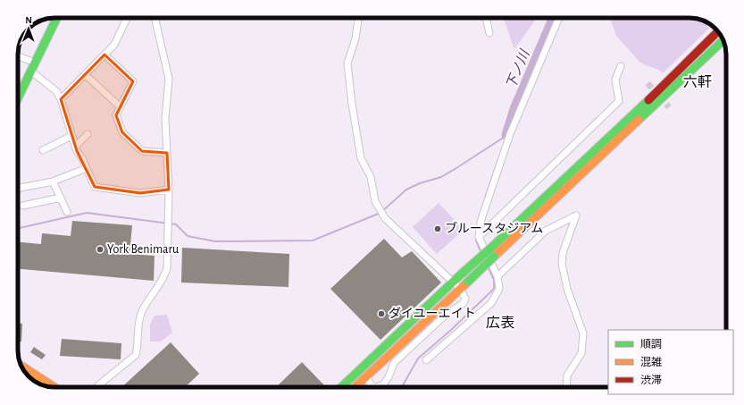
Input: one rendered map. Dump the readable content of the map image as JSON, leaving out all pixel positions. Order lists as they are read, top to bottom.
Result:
{
  "districts": ["六軒", "広表"],
  "water": ["下ノ川"],
  "places": ["ブルースタジアム", "York Benimaru", "ダイユーエイト"],
  "legend": ["順調", "混雑", "渋滞"],
  "north": "top"
}
